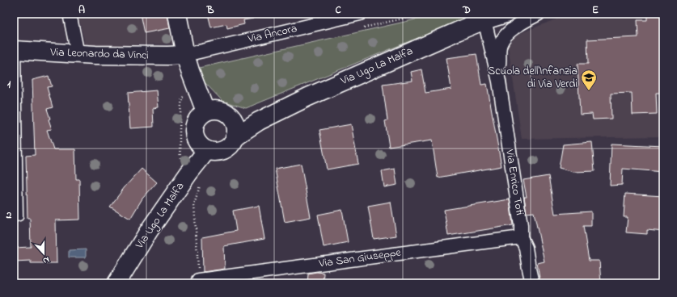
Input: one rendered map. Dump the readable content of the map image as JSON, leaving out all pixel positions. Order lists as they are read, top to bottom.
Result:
{
  "streets": {
    "street": [
      "Via Ancora",
      "Via Leonardo da Vinci",
      "Via Ugo La Malfa",
      "Via Enrico Toti",
      "Via San Giuseppe"
    ]
  },
  "crossings": [
    ["Via Ancora", "Via Leonardo da Vinci"],
    ["Via Ugo La Malfa", "Via Enrico Toti"],
    ["Via Enrico Toti", "Via San Giuseppe"]
  ],
  "places": {
    "school or university": ["Scuola dell'Infanzia di Via Verdi"]
  },
  "north": "bottom",
  "grid": {
    "columns": [
      "A",
      "B",
      "C",
      "D",
      "E"
    ],
    "rows": ["1", "2"]
  }
}
